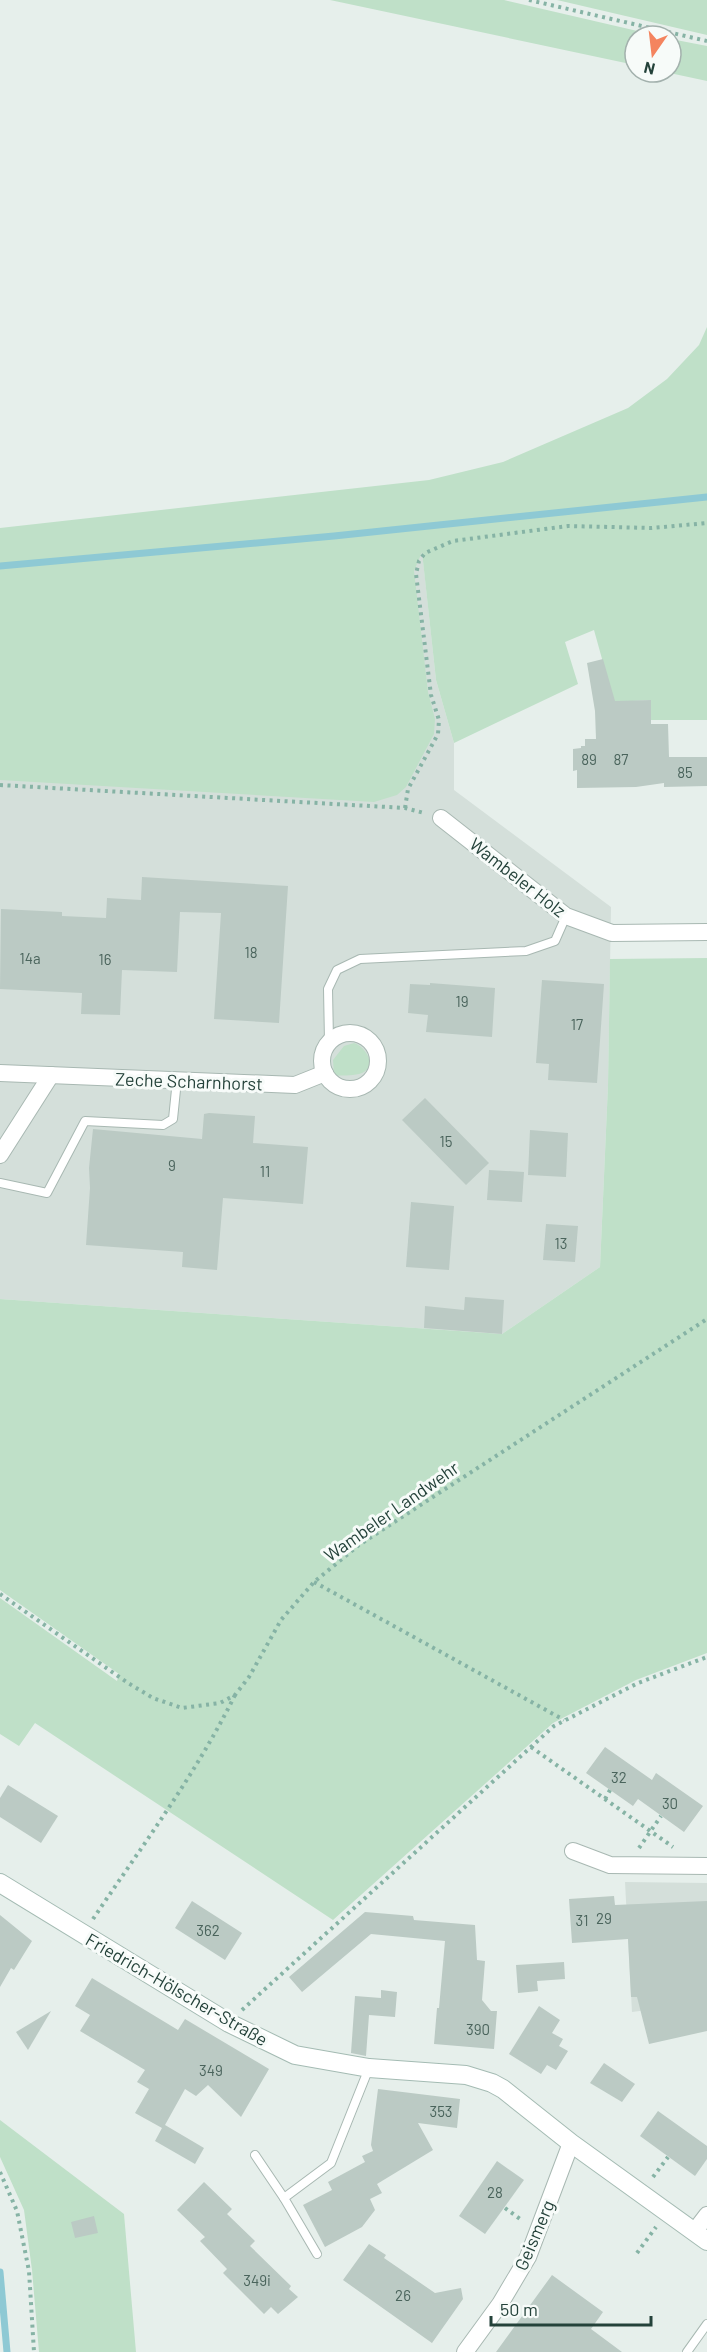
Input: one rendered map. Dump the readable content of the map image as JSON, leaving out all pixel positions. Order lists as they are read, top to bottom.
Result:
{
  "streets": {
    "street": [
      "Wambeler Holz",
      "Zeche Scharnhorst",
      "Friedrich-Hölscher-Straße",
      "Geismerg"
    ],
    "path": ["Wambeler Landwehr"]
  },
  "crossings": [
    ["Wambeler Landwehr", "Friedrich-Hölscher-Straße"],
    ["Friedrich-Hölscher-Straße", "Geismerg"]
  ],
  "house_numbers": [
    "89",
    "87",
    "85",
    "18",
    "14a",
    "16",
    "19",
    "17",
    "15",
    "9",
    "11",
    "13",
    "32",
    "30",
    "29",
    "31",
    "362",
    "390",
    "349",
    "353",
    "28",
    "349i",
    "26"
  ],
  "scale_bar": "50 m",
  "north": "bottom"
}
